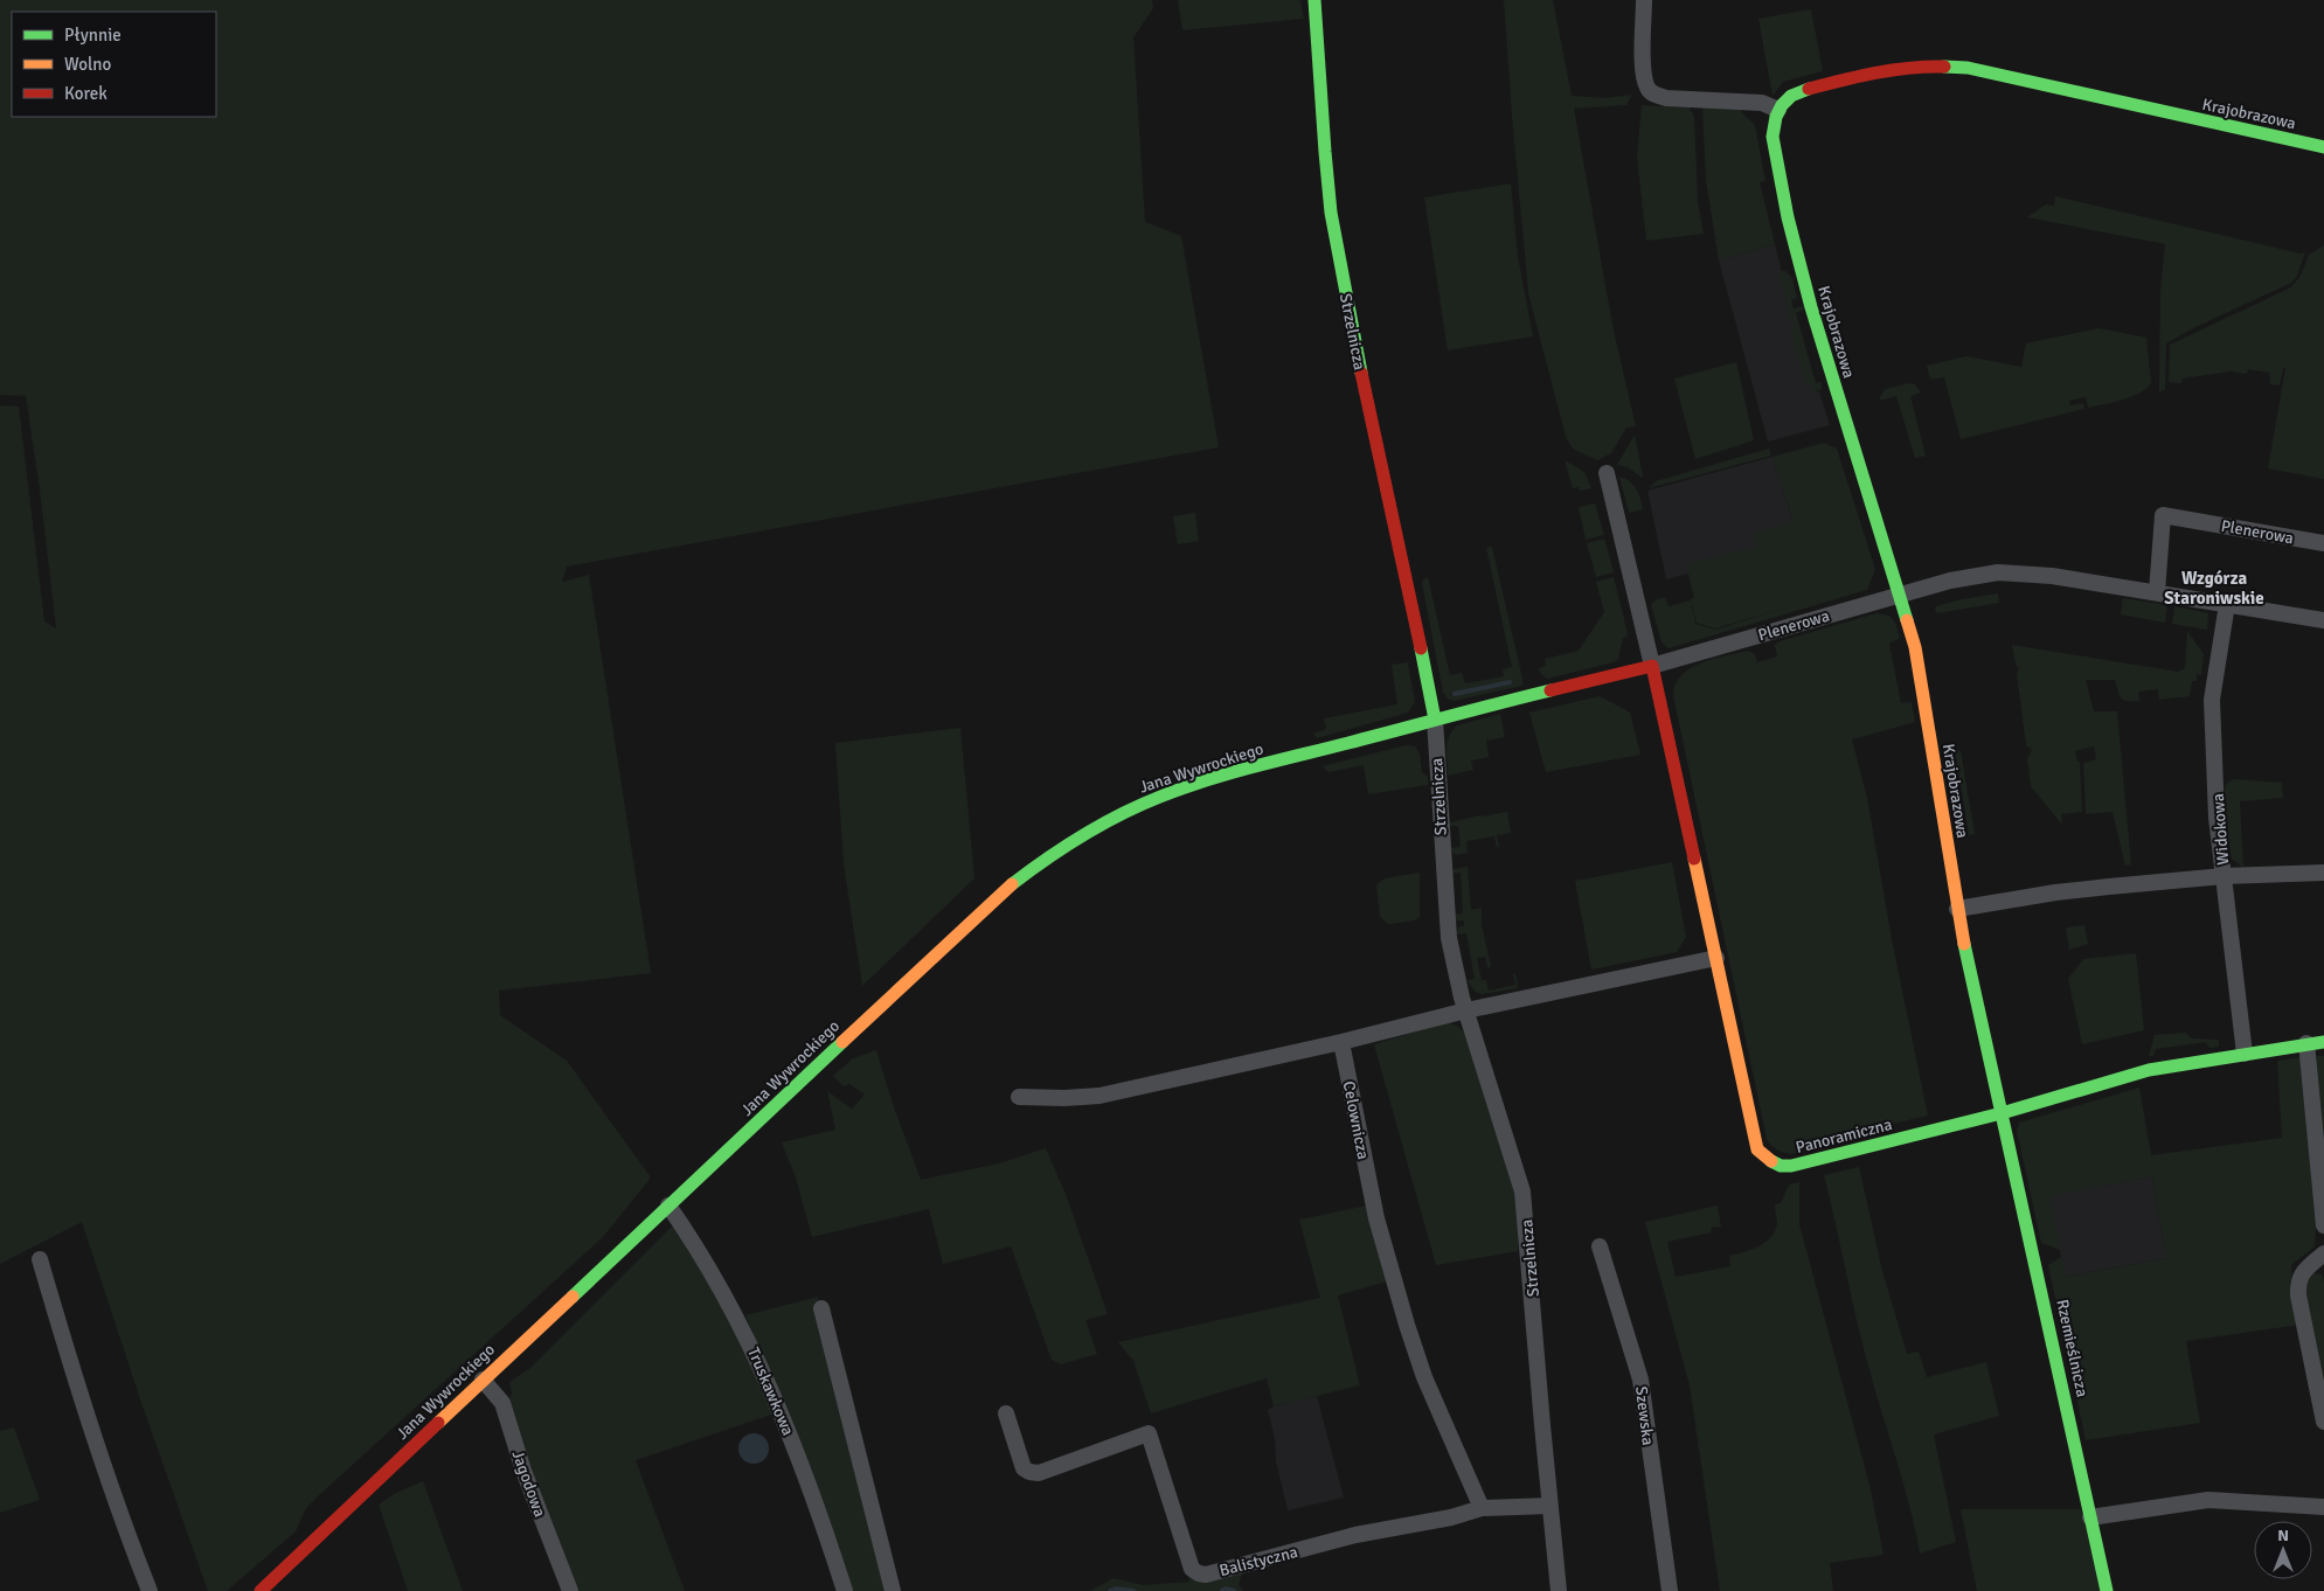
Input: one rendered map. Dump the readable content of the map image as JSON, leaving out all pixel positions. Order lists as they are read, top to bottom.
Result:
{
  "streets": {
    "street": [
      "Krajobrazowa",
      "Strzelnicza",
      "Plenerowa",
      "Jana Wywrockiego",
      "Widokowa",
      "Celownicza",
      "Panoramiczna",
      "Rzemieślnicza",
      "Truskawkowa",
      "Szewska",
      "Jagodowa",
      "Balistyczna"
    ]
  },
  "crossings": [
    ["Krajobrazowa", "Plenerowa"],
    ["Krajobrazowa", "Panoramiczna"],
    ["Krajobrazowa", "Rzemieślnicza"],
    ["Strzelnicza", "Plenerowa"],
    ["Strzelnicza", "Jana Wywrockiego"],
    ["Strzelnicza", "Balistyczna"],
    ["Plenerowa", "Jana Wywrockiego"],
    ["Plenerowa", "Widokowa"],
    ["Plenerowa", "Panoramiczna"],
    ["Jana Wywrockiego", "Truskawkowa"],
    ["Jana Wywrockiego", "Jagodowa"],
    ["Widokowa", "Panoramiczna"],
    ["Celownicza", "Balistyczna"],
    ["Panoramiczna", "Rzemieślnicza"]
  ],
  "districts": ["Wzgórza Staroniwskie"],
  "legend": ["Płynnie", "Wolno", "Korek"],
  "north": "top"
}
